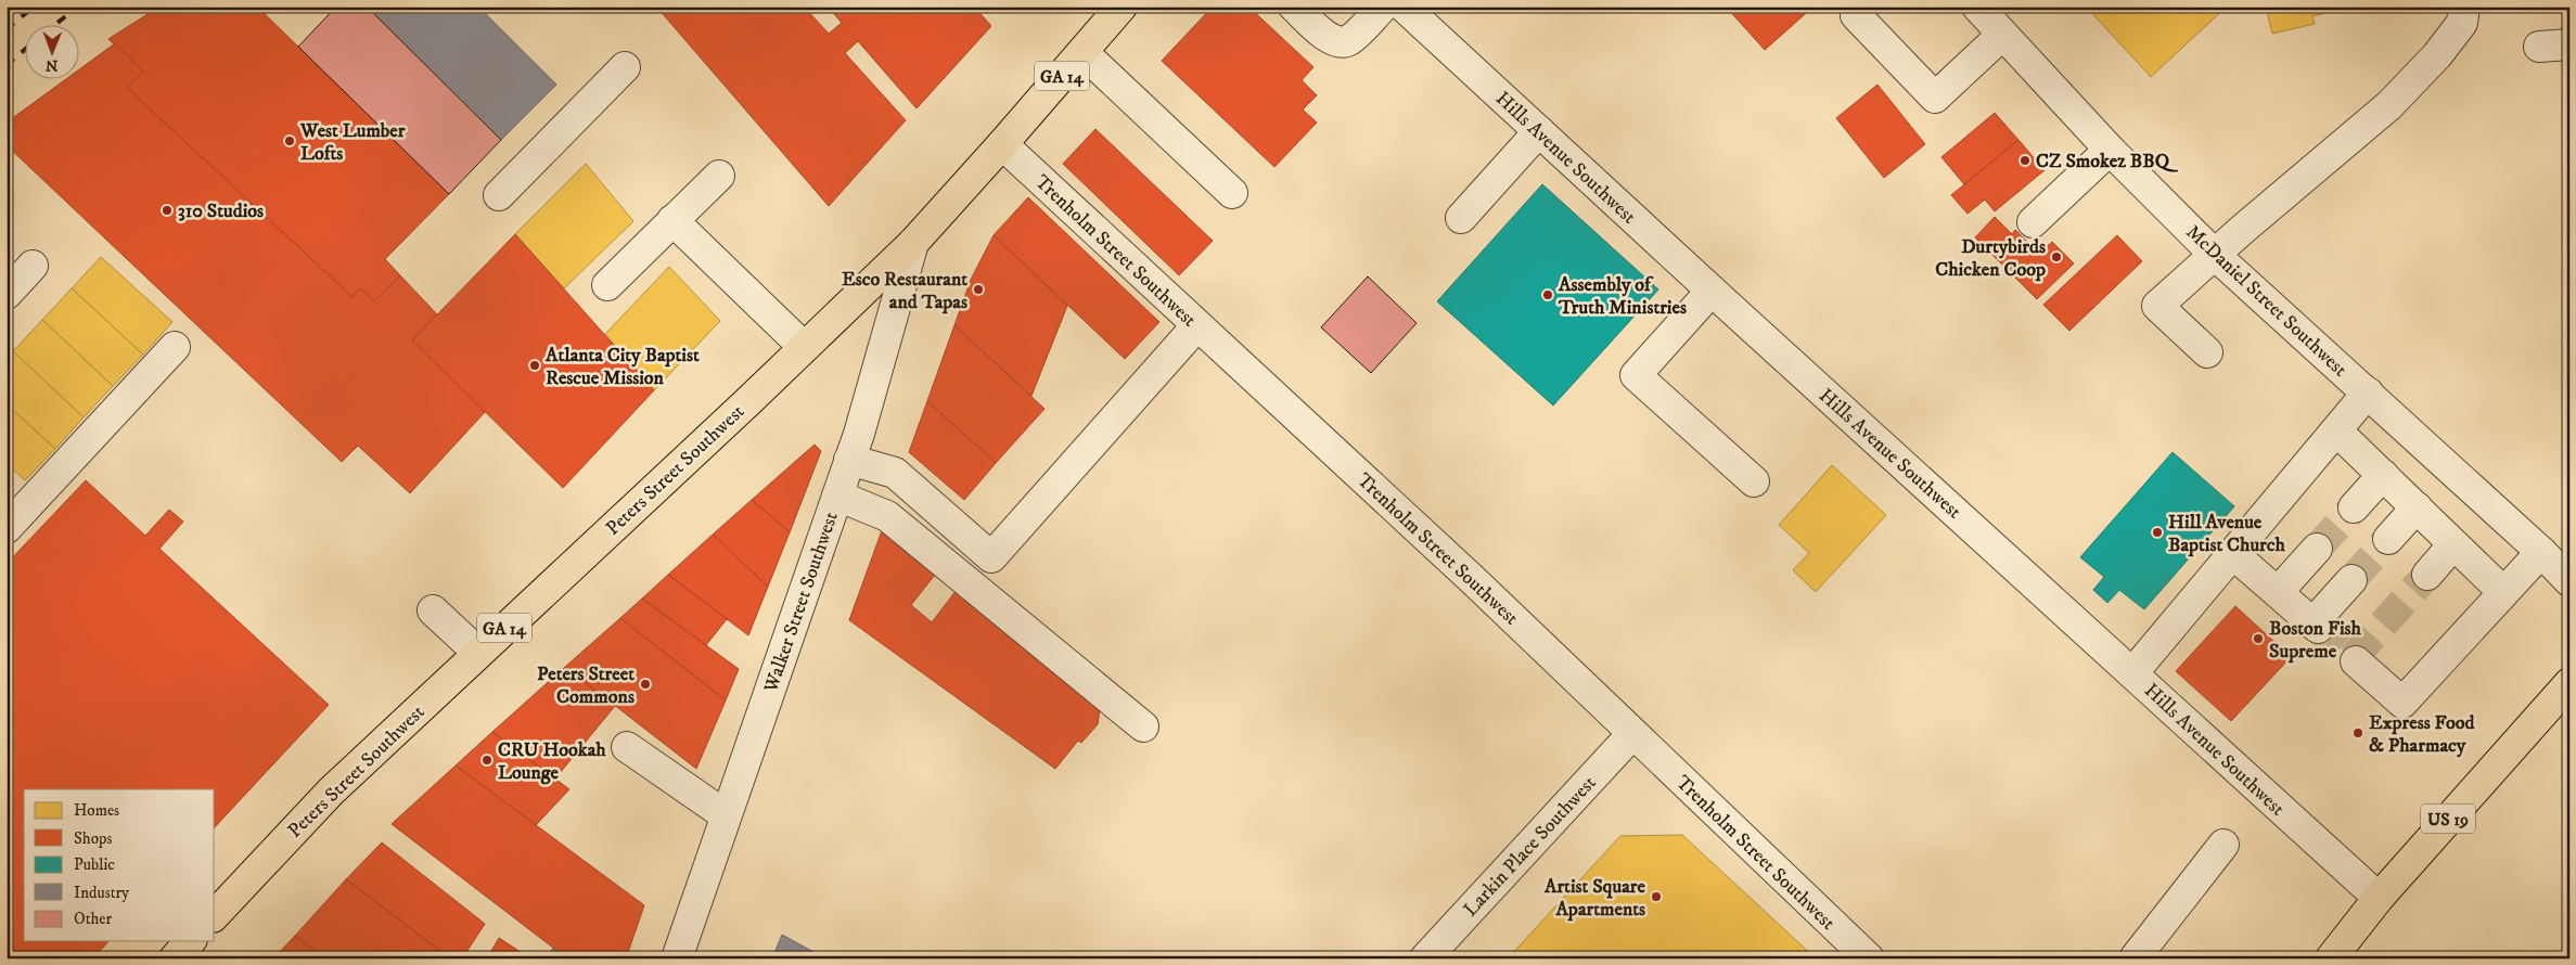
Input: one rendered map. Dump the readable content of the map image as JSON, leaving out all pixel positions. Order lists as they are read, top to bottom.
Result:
{
  "streets": {
    "main road": ["GA 14", "Peters Street Southwest", "US 19"],
    "street": [
      "Hills Avenue Southwest",
      "Trenholm Street Southwest",
      "McDaniel Street Southwest",
      "Walker Street Southwest",
      "Larkin Place Southwest"
    ]
  },
  "crossings": [
    ["Hills Avenue Southwest", "US 19"],
    ["Trenholm Street Southwest", "Peters Street Southwest"],
    ["Trenholm Street Southwest", "Larkin Place Southwest"],
    ["Peters Street Southwest", "Walker Street Southwest"]
  ],
  "places": [
    "West Lumber Lofts",
    "CZ Smokez BBQ",
    "310 Studios",
    "Durtybirds Chicken Coop",
    "Esco Restaurant and Tapas",
    "Assembly of Truth Ministries",
    "Atlanta City Baptist Rescue Mission",
    "Hill Avenue Baptist Church",
    "Boston Fish Supreme",
    "Peters Street Commons",
    "Express Food & Pharmacy",
    "CRU Hookah Lounge",
    "Artist Square Apartments"
  ],
  "legend": [
    "Homes",
    "Shops",
    "Public",
    "Industry",
    "Other"
  ],
  "north": "bottom"
}
